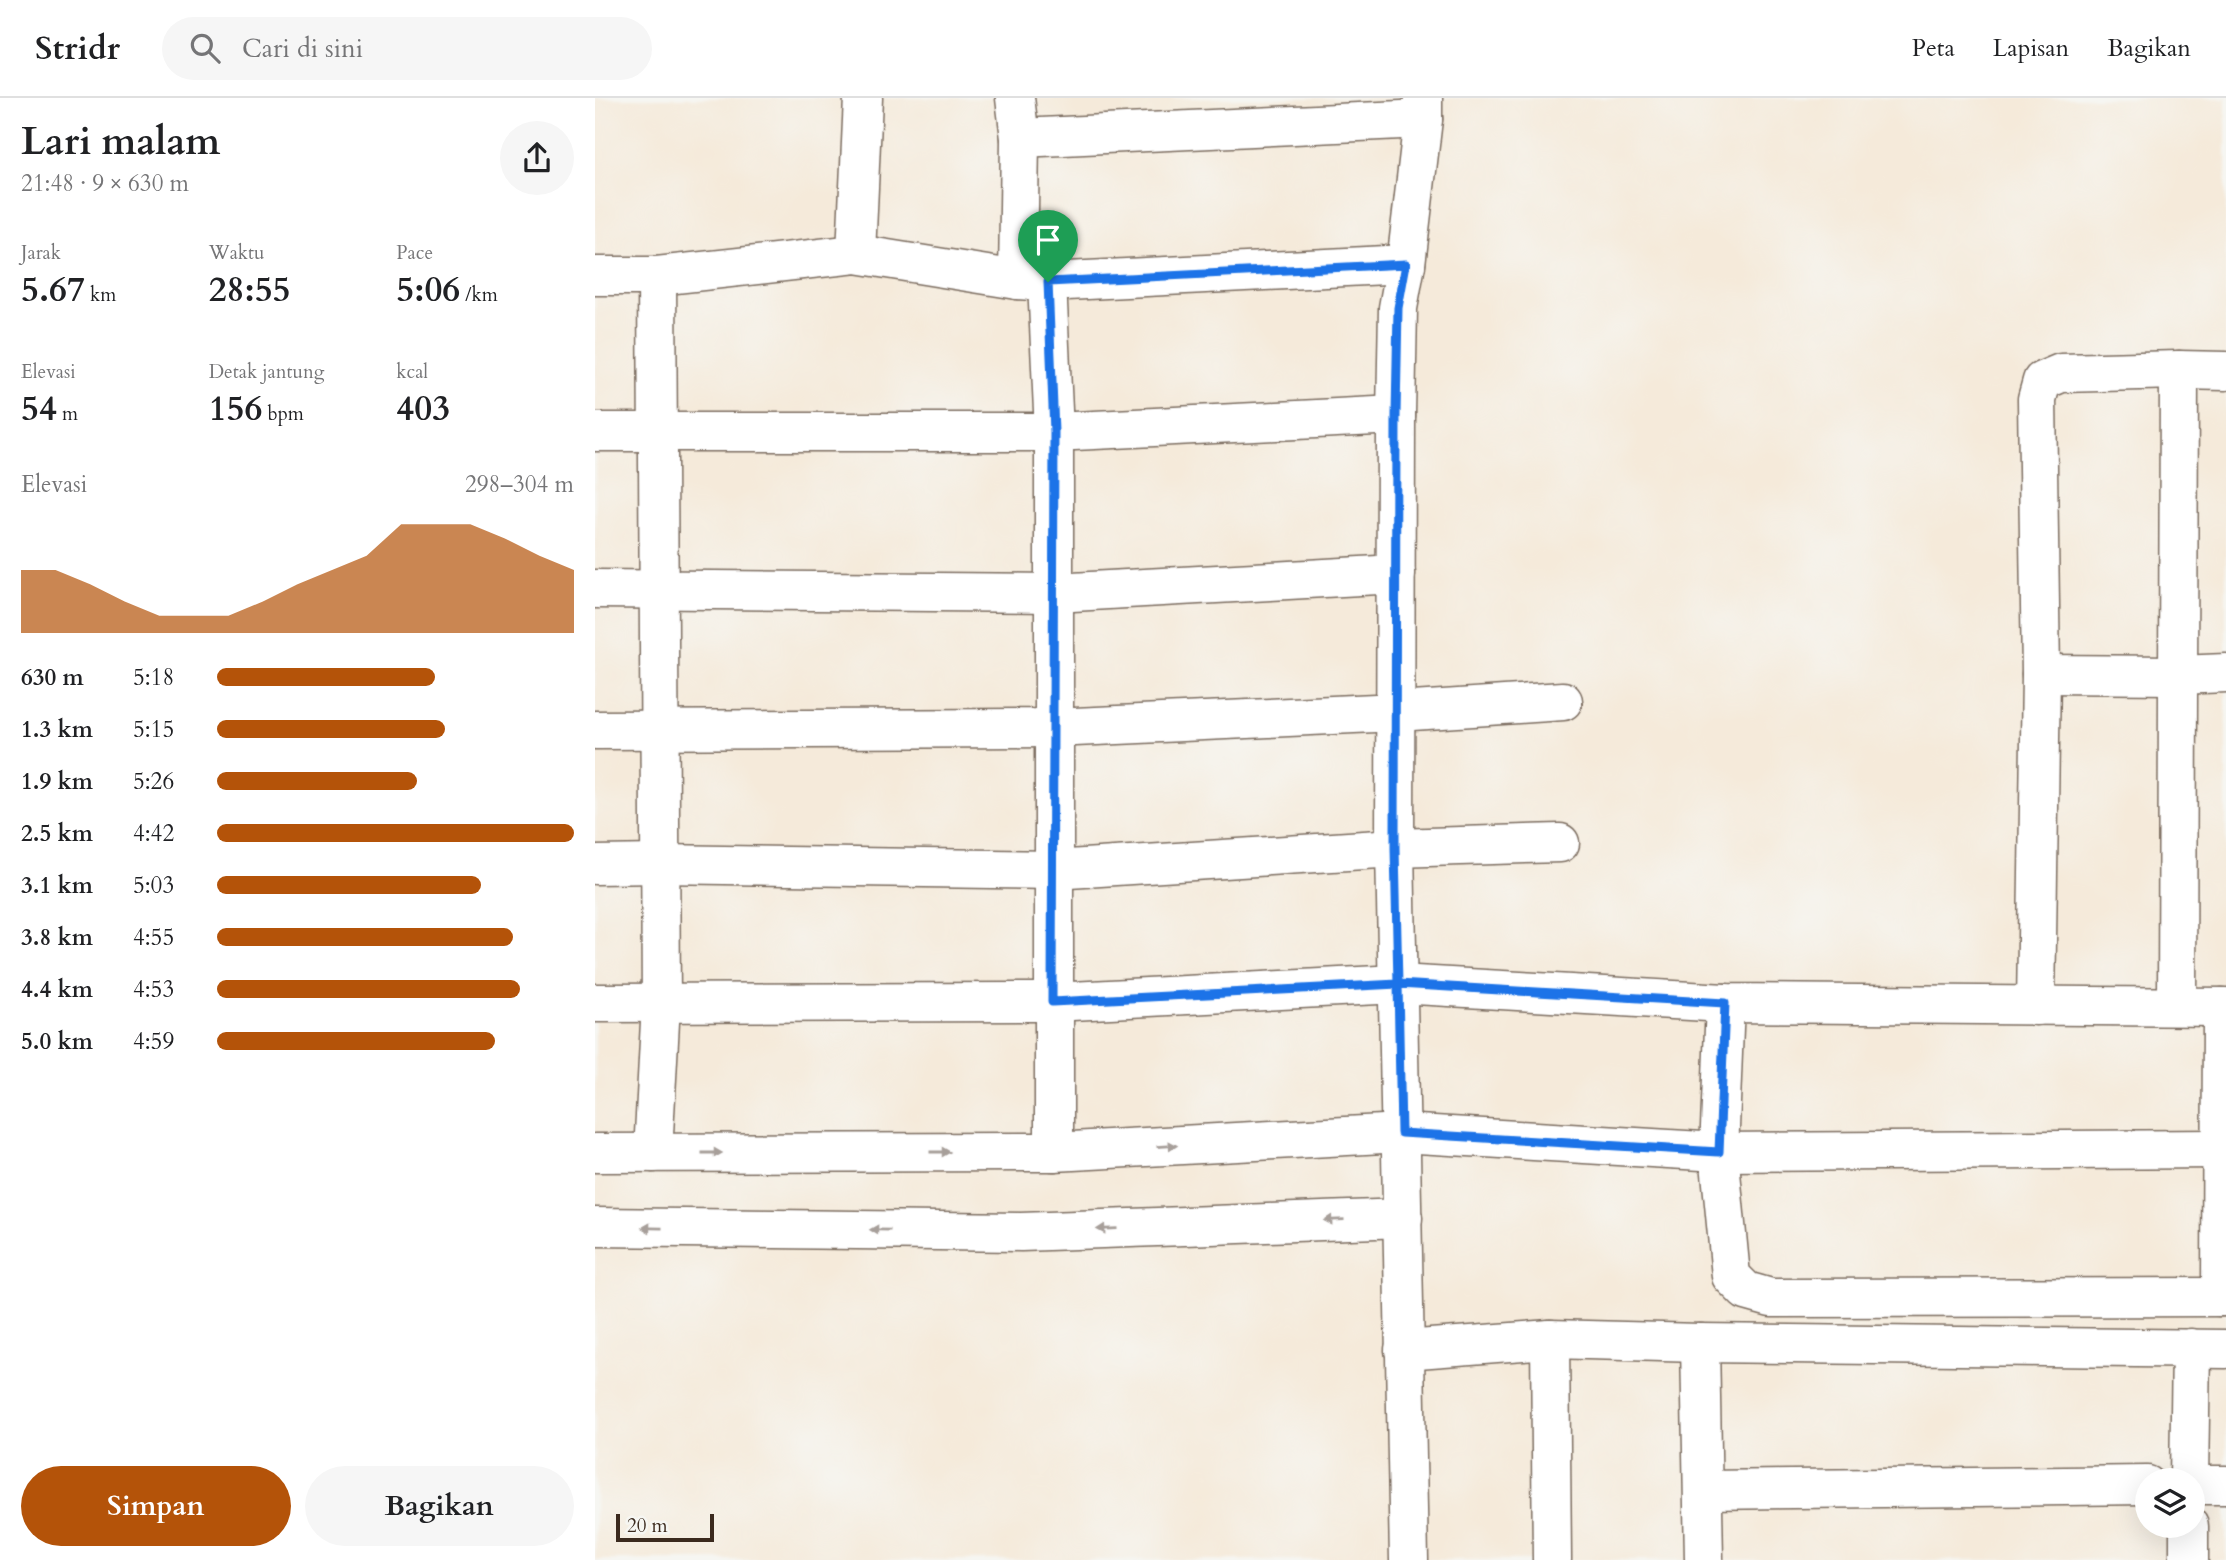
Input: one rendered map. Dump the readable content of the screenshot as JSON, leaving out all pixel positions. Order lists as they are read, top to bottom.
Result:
{
  "scale_bar": "20 m",
  "page": {
    "header": "Stridr",
    "search": "Cari di sini",
    "nav": ["Peta", "Lapisan", "Bagikan"],
    "heading": ["Lari malam", "21:48 · 9 × 630 m"],
    "stats": [
      ["Jarak", "5.67 km"],
      ["Waktu", "28:55"],
      ["Pace", "5:06 /km"],
      ["Elevasi", "54 m"],
      ["Detak jantung", "156 bpm"],
      ["kcal", "403"]
    ],
    "chart": ["Elevasi", "298–304 m"],
    "list": [
      {
        "name": "630 m",
        "note": "5:18"
      },
      {
        "name": "1.3 km",
        "note": "5:15"
      },
      {
        "name": "1.9 km",
        "note": "5:26"
      },
      {
        "name": "2.5 km",
        "note": "4:42"
      },
      {
        "name": "3.1 km",
        "note": "5:03"
      },
      {
        "name": "3.8 km",
        "note": "4:55"
      },
      {
        "name": "4.4 km",
        "note": "4:53"
      },
      {
        "name": "5.0 km",
        "note": "4:59"
      }
    ],
    "buttons": ["Simpan", "Bagikan"],
    "scale": "20 m"
  }
}
